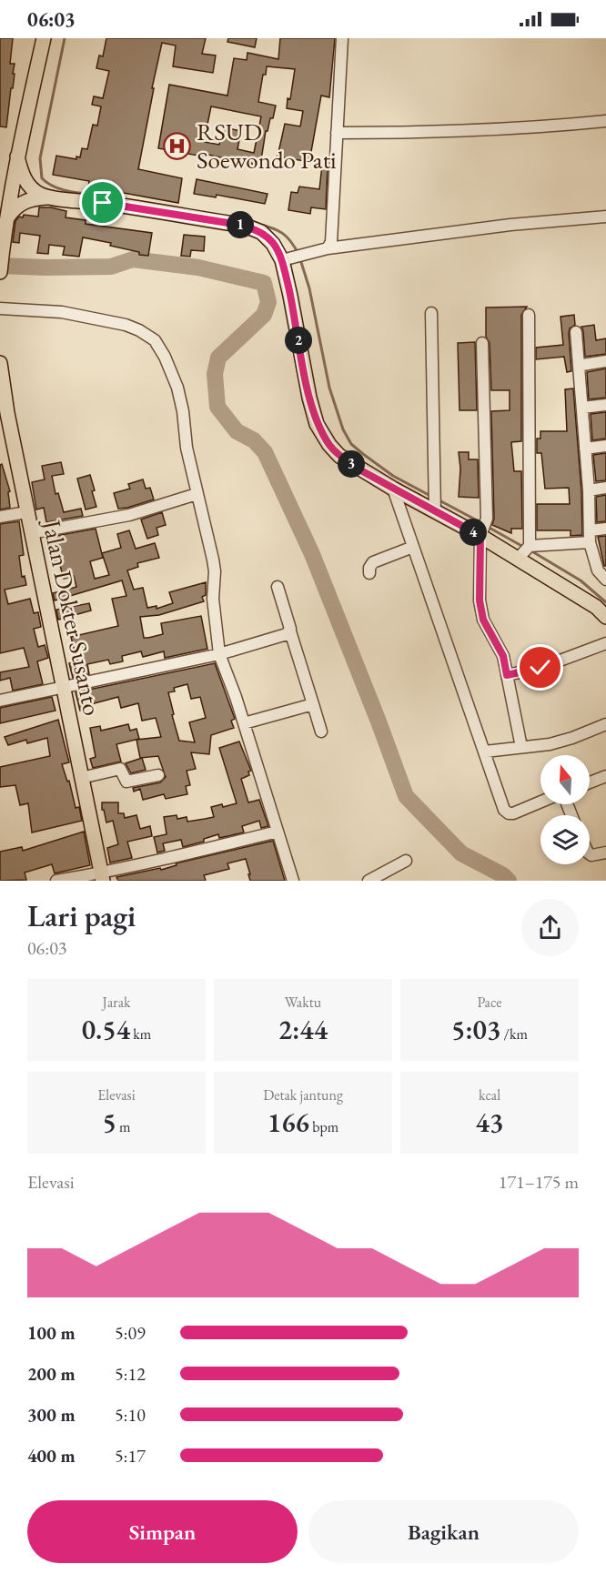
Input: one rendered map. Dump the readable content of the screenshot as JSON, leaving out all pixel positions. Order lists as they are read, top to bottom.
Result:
{
  "streets": {
    "main road": ["Jalan Dokter Susanto"]
  },
  "places": {
    "hospital": ["RSUD Soewondo Pati"]
  },
  "north": "top",
  "page": {
    "status": "06:03",
    "pins": [
      "1",
      "2",
      "3",
      "4"
    ],
    "heading": ["Lari pagi", "06:03"],
    "stats": [
      ["Jarak", "0.54 km"],
      ["Waktu", "2:44"],
      ["Pace", "5:03 /km"],
      ["Elevasi", "5 m"],
      ["Detak jantung", "166 bpm"],
      ["kcal", "43"]
    ],
    "chart": ["Elevasi", "171–175 m"],
    "list": [
      {
        "name": "100 m",
        "note": "5:09"
      },
      {
        "name": "200 m",
        "note": "5:12"
      },
      {
        "name": "300 m",
        "note": "5:10"
      },
      {
        "name": "400 m",
        "note": "5:17"
      }
    ],
    "buttons": ["Simpan", "Bagikan"]
  }
}
